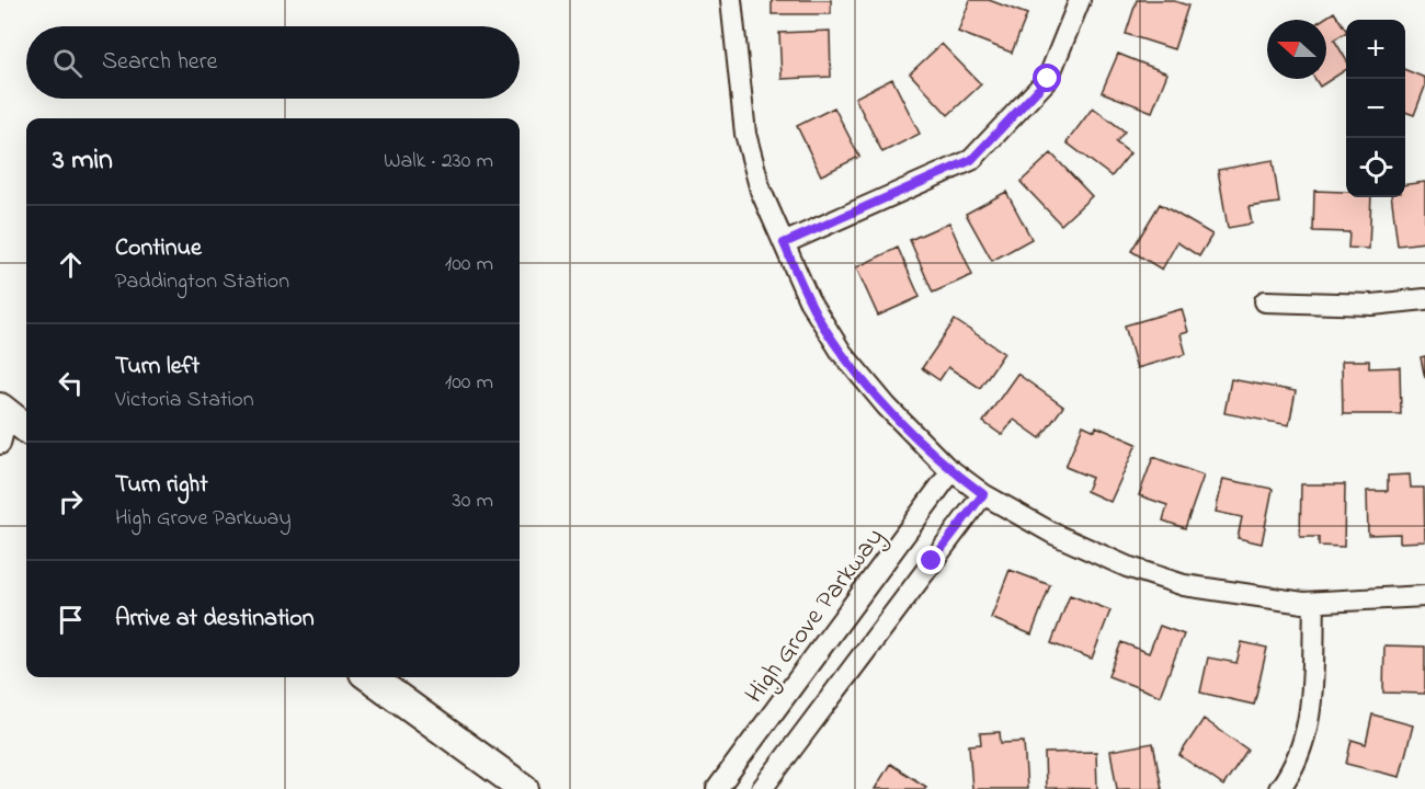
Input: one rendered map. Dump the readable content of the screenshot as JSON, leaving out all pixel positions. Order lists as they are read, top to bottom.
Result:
{
  "streets": {
    "street": ["High Grove Parkway"]
  },
  "north": "left",
  "page": {
    "map_buttons": ["+", "−"],
    "search": "Search here",
    "heading": ["3 min", "Walk · 230 m"],
    "list": [
      ["Continue", "Paddington Station", "100 m"],
      ["Turn left", "Victoria Station", "100 m"],
      ["Turn right", "High Grove Parkway", "30 m"],
      "Arrive at destination"
    ]
  }
}
